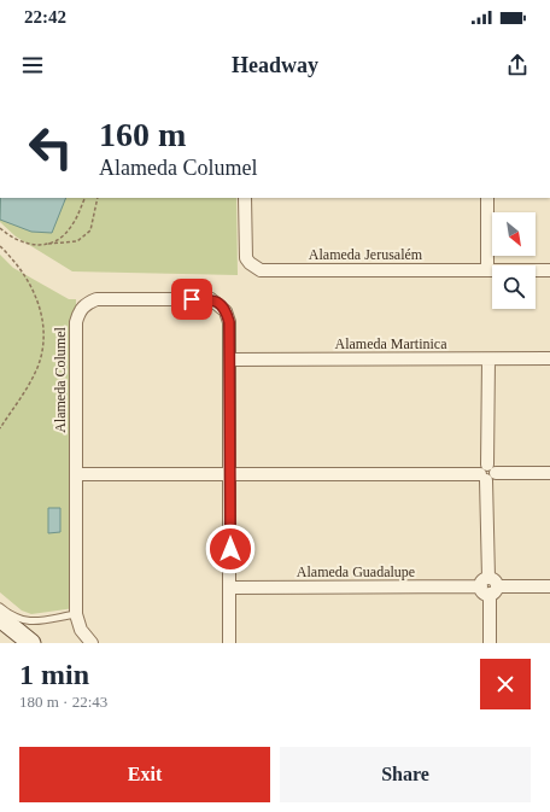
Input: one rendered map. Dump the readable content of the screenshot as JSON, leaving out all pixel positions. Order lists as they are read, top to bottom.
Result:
{
  "streets": {
    "street": [
      "Alameda Jerusalém",
      "Alameda Martinica",
      "Alameda Columel",
      "Alameda Guadalupe"
    ]
  },
  "crossings": [
    ["Alameda Martinica", "Alameda Columel"],
    ["Alameda Columel", "Alameda Guadalupe"]
  ],
  "north": "bottom right",
  "page": {
    "status": "22:42",
    "header": "Headway",
    "turn": ["160 m", "Alameda Columel"],
    "heading": ["1 min", "180 m · 22:43"],
    "buttons": ["Exit", "Share"]
  }
}
